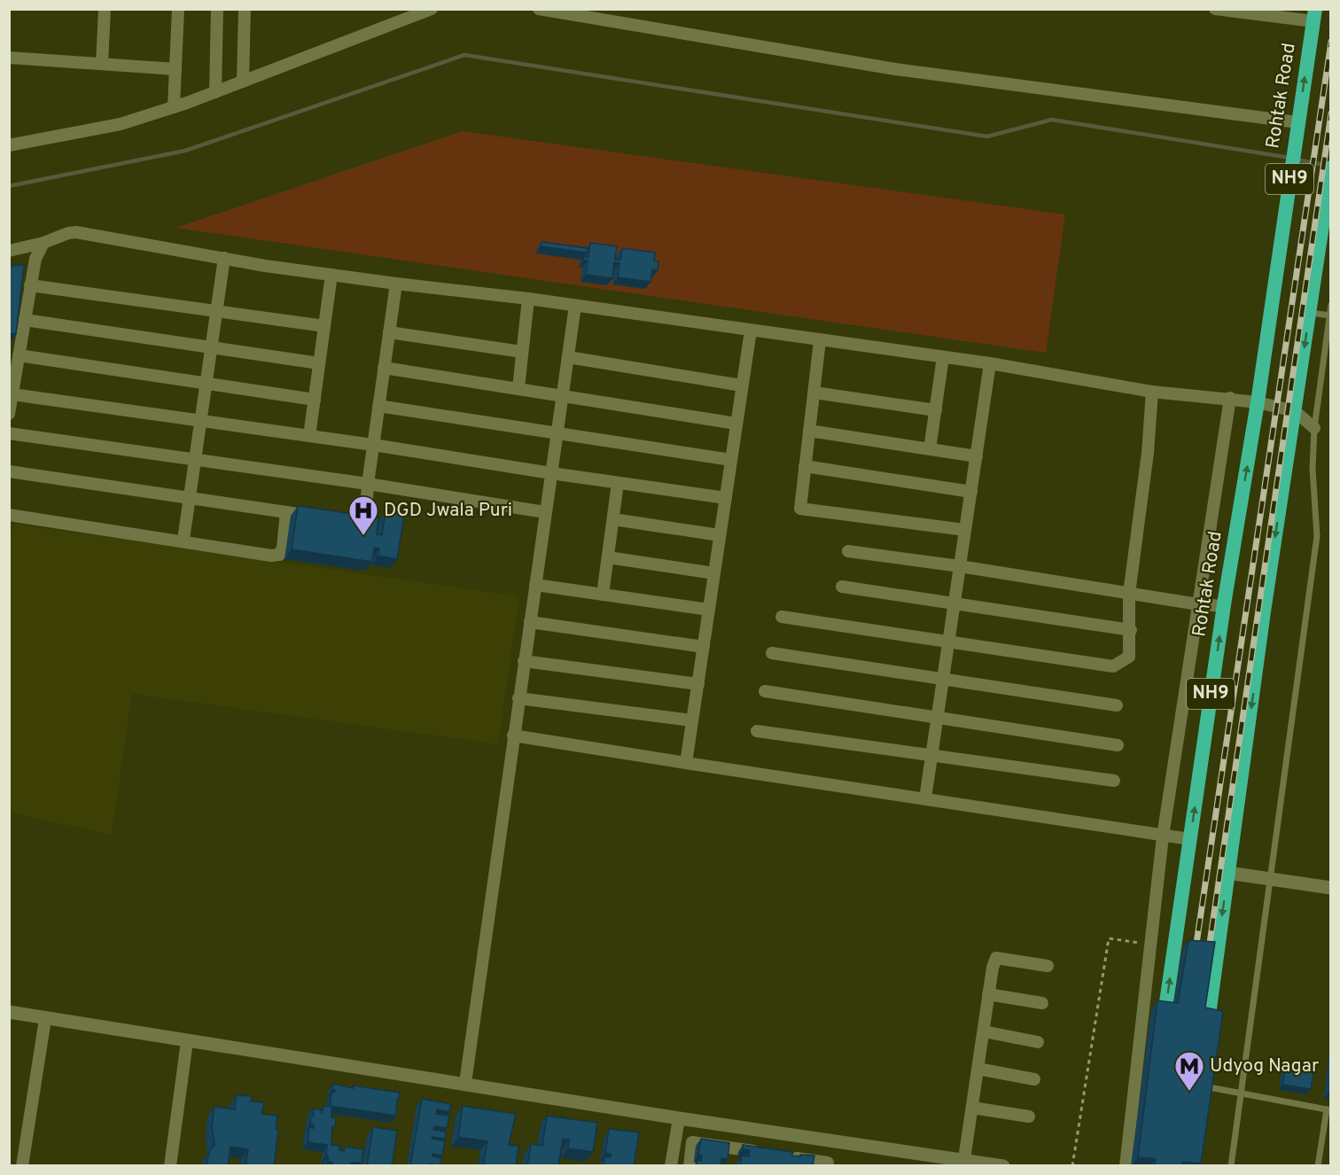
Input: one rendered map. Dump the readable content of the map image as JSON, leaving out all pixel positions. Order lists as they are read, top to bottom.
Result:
{
  "streets": {
    "highway": ["Rohtak Road", "NH9"]
  },
  "places": {
    "hospital": ["DGD Jwala Puri"],
    "metro station": ["Udyog Nagar"]
  }
}
